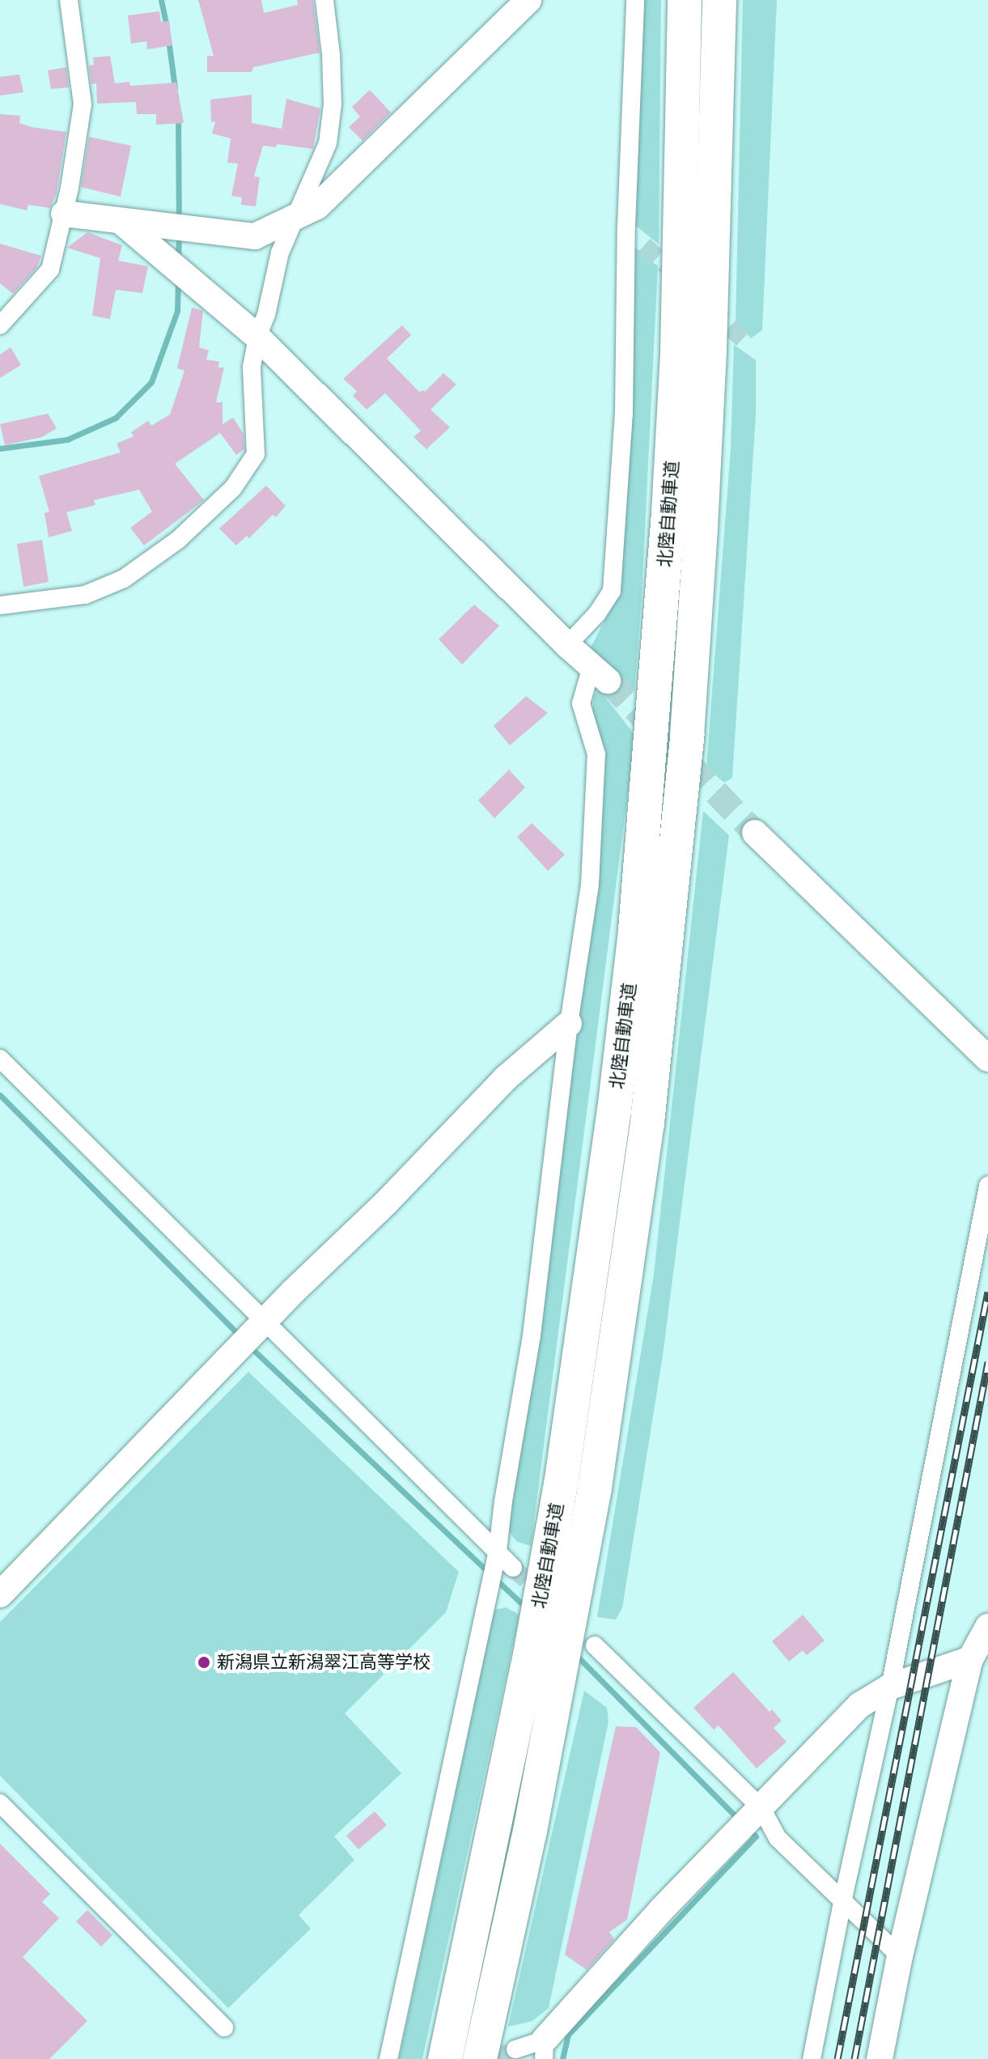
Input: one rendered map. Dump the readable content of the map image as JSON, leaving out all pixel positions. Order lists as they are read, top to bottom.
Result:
{
  "streets": {
    "highway": ["北陸自動車道"]
  },
  "places": ["新潟県立新潟翠江高等学校"]
}
